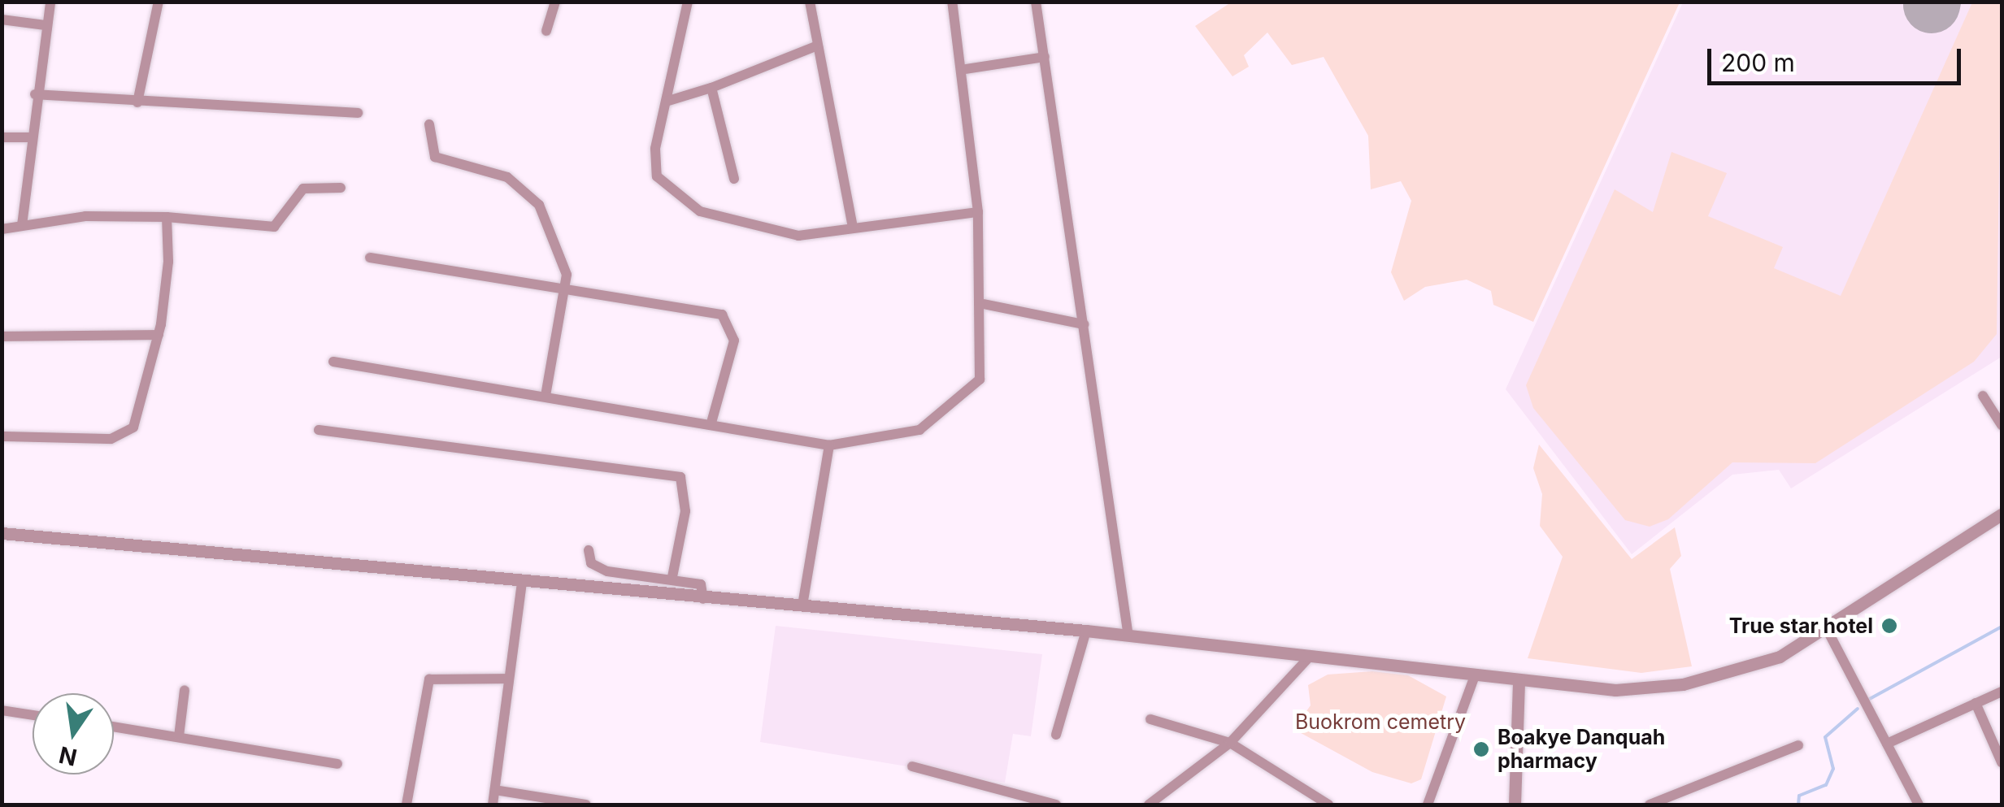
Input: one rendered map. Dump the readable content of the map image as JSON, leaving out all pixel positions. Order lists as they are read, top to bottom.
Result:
{
  "parks": ["Buokrom cemetry"],
  "places": ["True star hotel", "Boakye Danquah pharmacy"],
  "scale_bar": "200 m",
  "north": "bottom"
}
